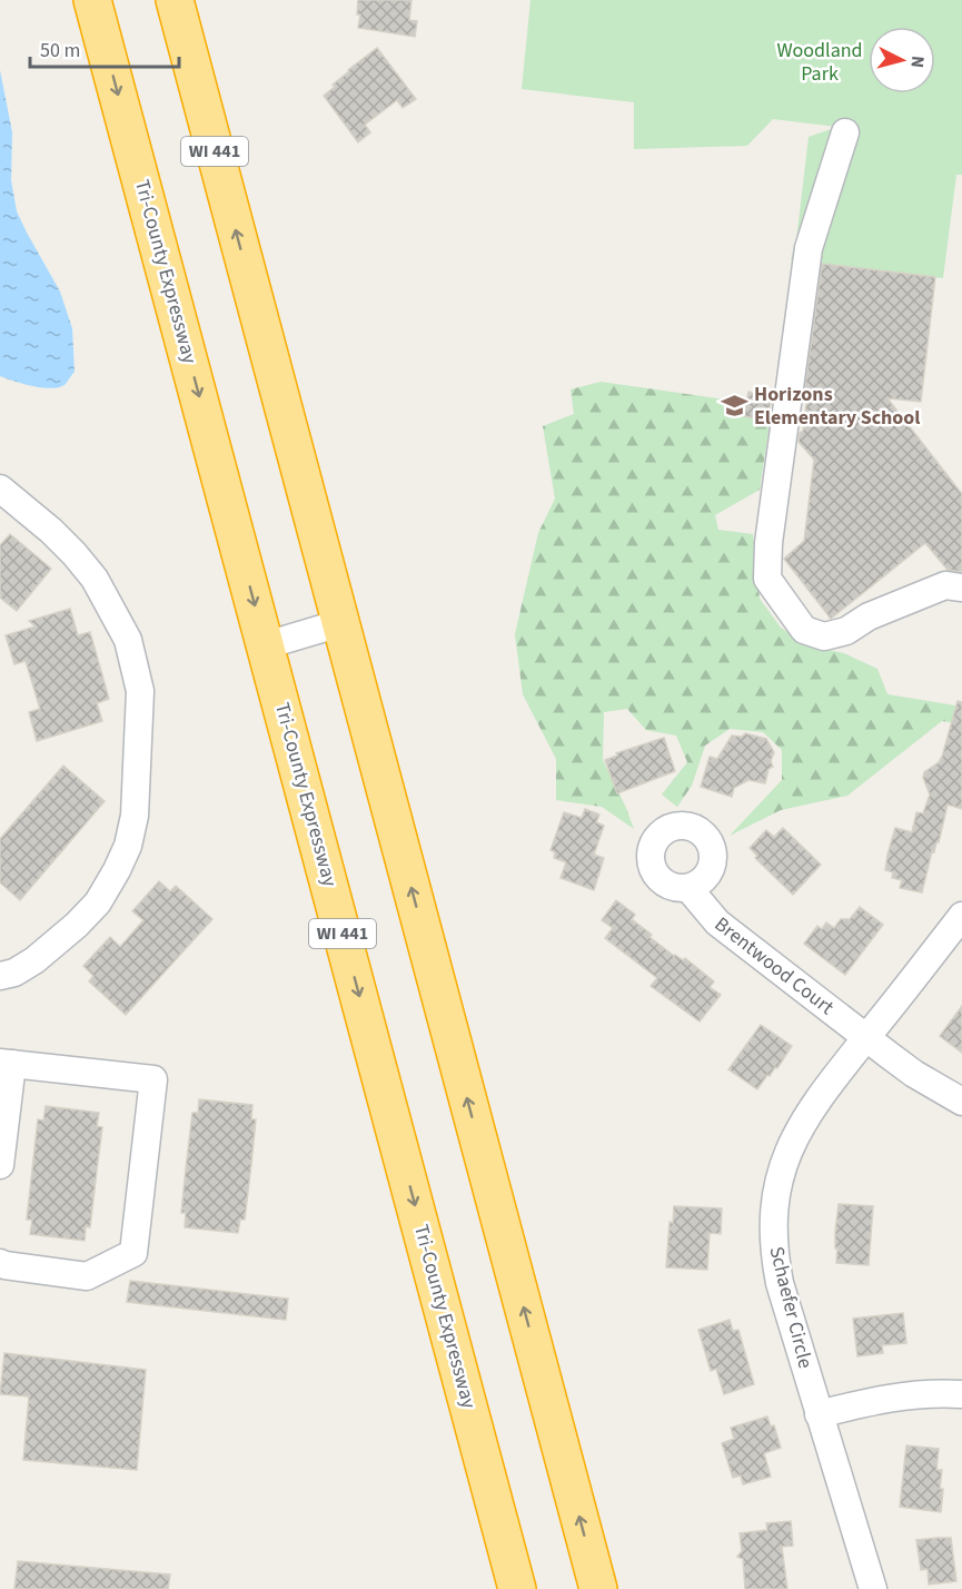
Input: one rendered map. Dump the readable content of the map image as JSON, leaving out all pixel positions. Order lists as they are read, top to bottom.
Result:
{
  "streets": {
    "highway": ["WI 441", "Tri-County Expressway"],
    "street": ["Brentwood Court", "Schaefer Circle"]
  },
  "crossings": [
    ["Brentwood Court", "Schaefer Circle"]
  ],
  "parks": ["Woodland Park"],
  "places": {
    "school or university": ["Horizons Elementary School"]
  },
  "scale_bar": "50 m",
  "north": "right"
}
